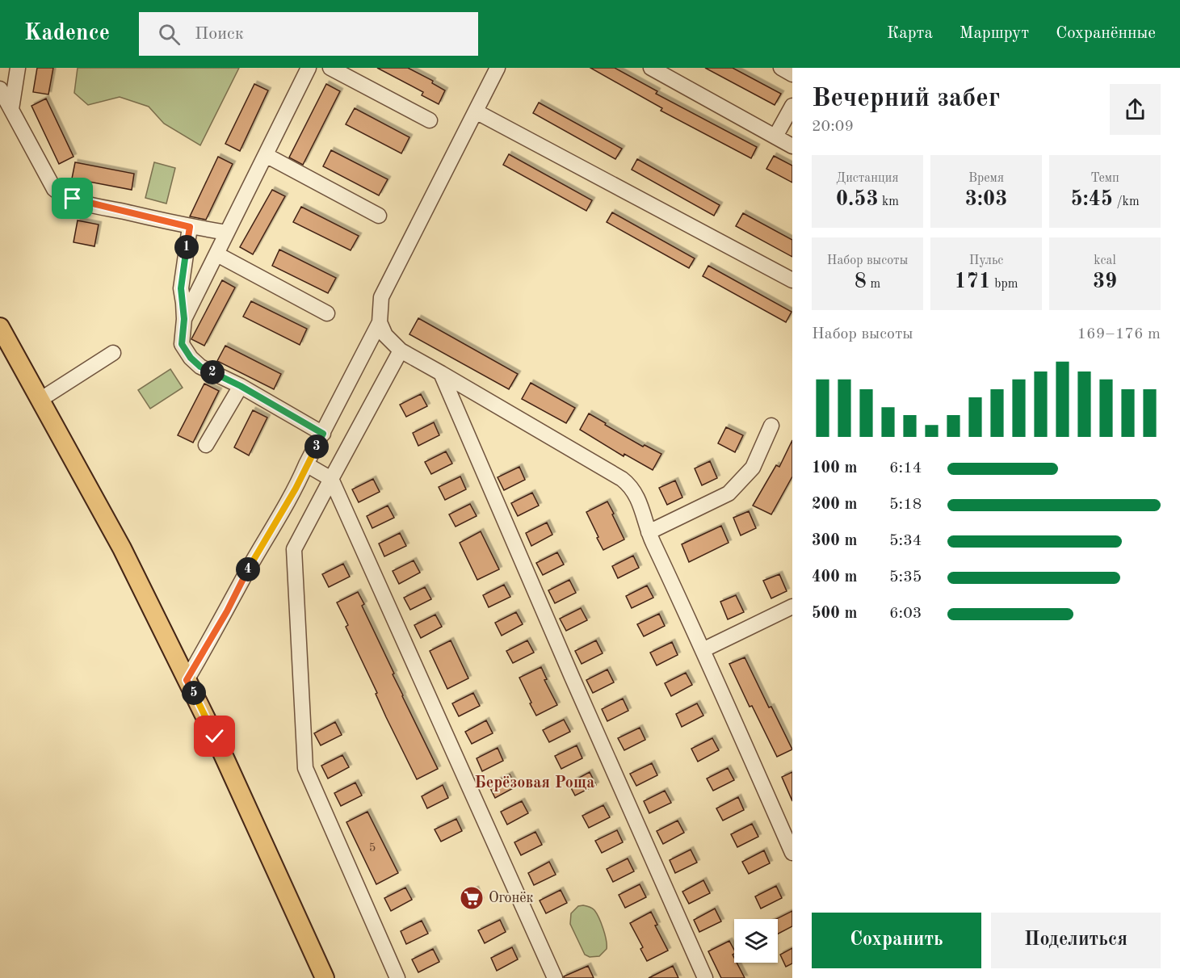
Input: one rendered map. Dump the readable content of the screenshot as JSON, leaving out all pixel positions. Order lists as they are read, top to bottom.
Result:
{
  "districts": ["Берёзовая Роща"],
  "places": {
    "supermarket": ["Огонёк"]
  },
  "house_numbers": ["5"],
  "page": {
    "header": "Kadence",
    "search": "Поиск",
    "nav": ["Карта", "Маршрут", "Сохранённые"],
    "heading": ["Вечерний забег", "20:09"],
    "stats": [
      ["Дистанция", "0.53 km"],
      ["Время", "3:03"],
      ["Темп", "5:45 /km"],
      ["Набор высоты", "8 m"],
      ["Пульс", "171 bpm"],
      ["kcal", "39"]
    ],
    "pins": [
      "1",
      "2",
      "3",
      "4",
      "5"
    ],
    "chart": ["Набор высоты", "169–176 m"],
    "list": [
      {
        "name": "100 m",
        "note": "6:14"
      },
      {
        "name": "200 m",
        "note": "5:18"
      },
      {
        "name": "300 m",
        "note": "5:34"
      },
      {
        "name": "400 m",
        "note": "5:35"
      },
      {
        "name": "500 m",
        "note": "6:03"
      }
    ],
    "buttons": ["Сохранить", "Поделиться"]
  }
}
